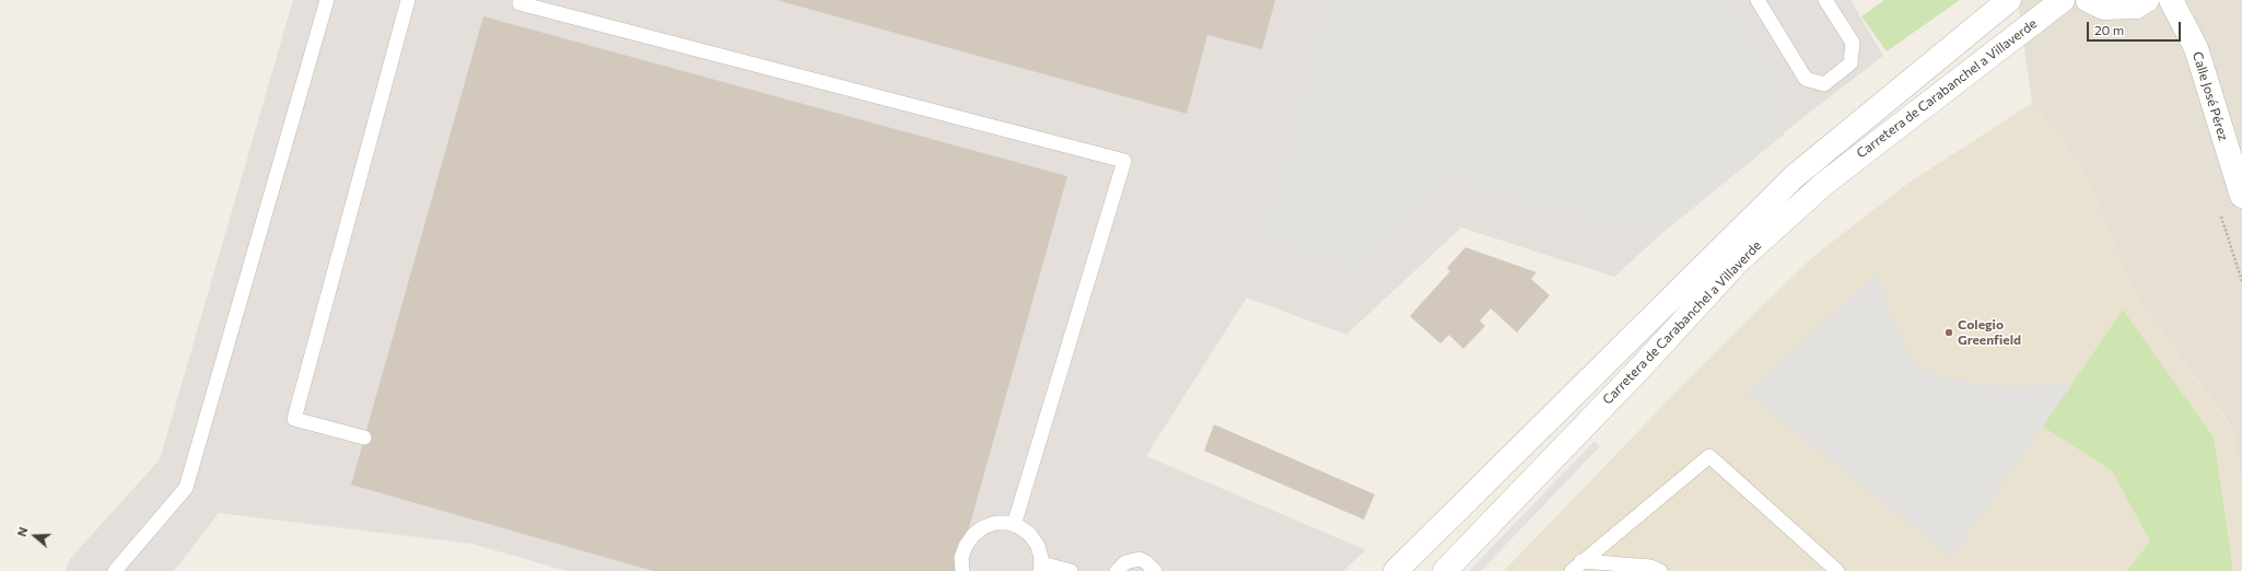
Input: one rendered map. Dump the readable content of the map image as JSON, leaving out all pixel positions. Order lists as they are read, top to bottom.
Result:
{
  "streets": {
    "street": ["Carretera de Carabanchel a Villaverde", "Calle José Pérez"]
  },
  "places": ["Colegio Greenfield"],
  "scale_bar": "20 m",
  "north": "left"
}
